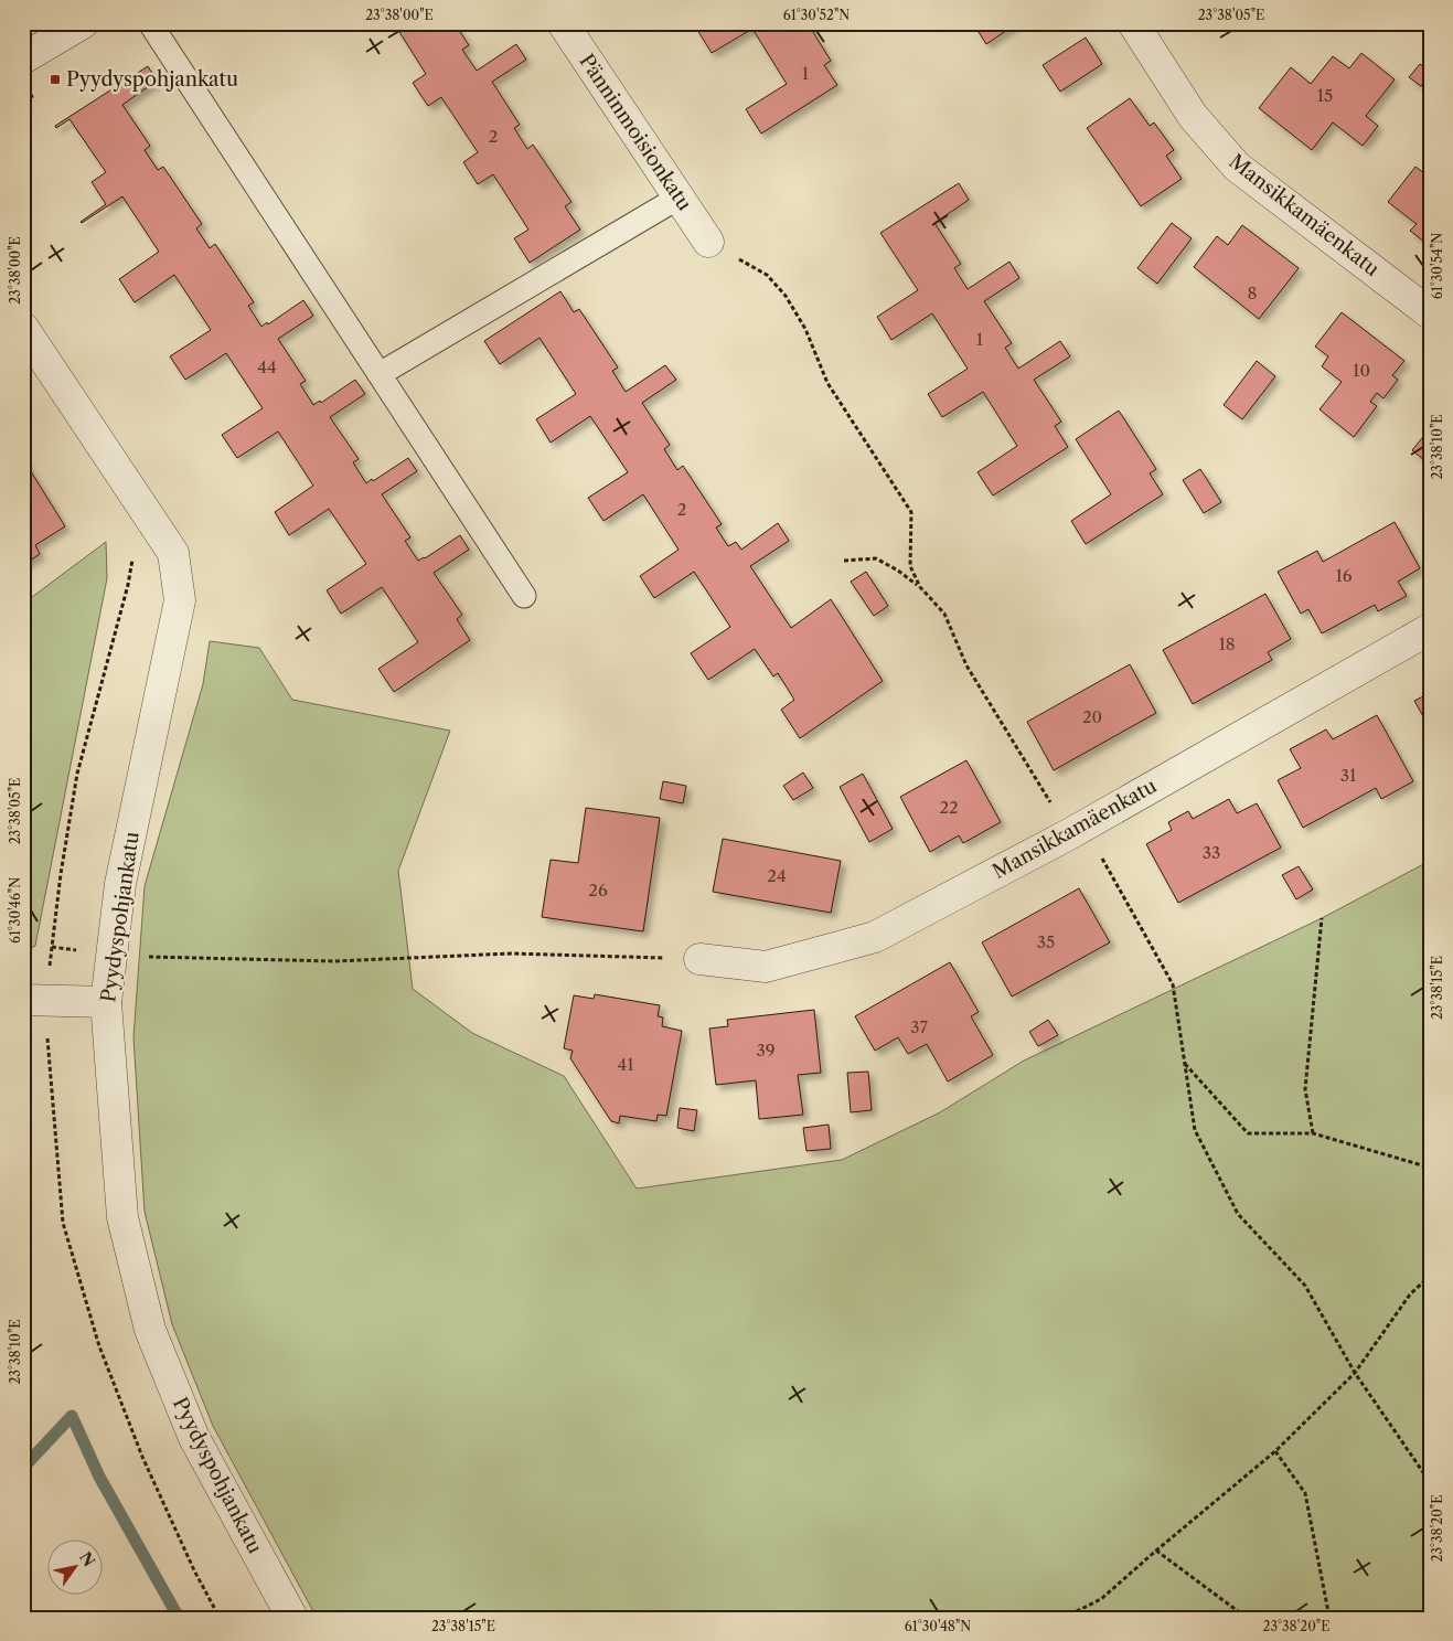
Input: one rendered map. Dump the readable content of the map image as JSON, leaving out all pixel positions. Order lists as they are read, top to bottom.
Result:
{
  "streets": {
    "street": ["Pänninmoisionkatu", "Mansikkamäenkatu", "Pyydyspohjankatu"]
  },
  "places": {
    "transit": ["Pyydyspohjankatu"]
  },
  "house_numbers": [
    "1",
    "15",
    "2",
    "8",
    "1",
    "44",
    "10",
    "2",
    "16",
    "18",
    "20",
    "31",
    "22",
    "33",
    "24",
    "26",
    "35",
    "37",
    "39",
    "41"
  ],
  "north": "top right",
  "coordinates": [
    "23°38'00\"E",
    "61°30'52\"N",
    "23°38'05\"E",
    "61°30'54\"N",
    "23°38'10\"E",
    "61°30'46\"N",
    "23°38'15\"E",
    "23°38'20\"E",
    "61°30'48\"N"
  ]
}
